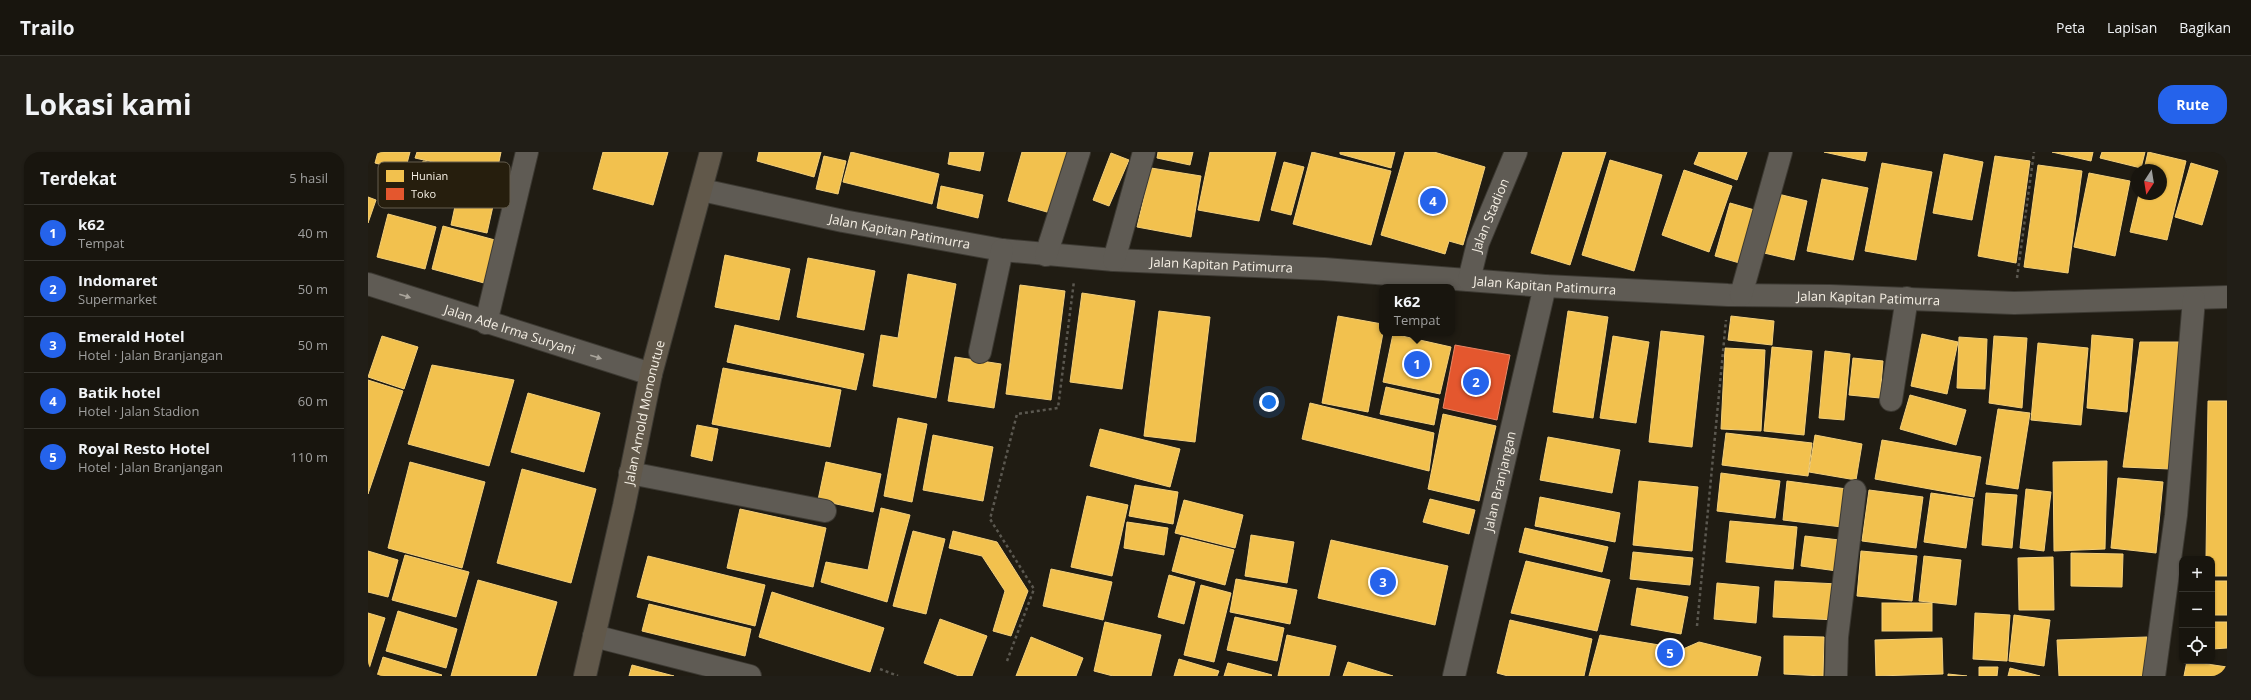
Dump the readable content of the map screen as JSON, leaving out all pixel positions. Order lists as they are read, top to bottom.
{
  "streets": {
    "highway": ["Jalan Arnold Mononutue"],
    "street": [
      "Jalan Stadion",
      "Jalan Kapitan Patimurra",
      "Jalan Ade Irma Suryani",
      "Jalan Branjangan"
    ]
  },
  "crossings": [
    ["Jalan Stadion", "Jalan Kapitan Patimurra"],
    ["Jalan Kapitan Patimurra", "Jalan Arnold Mononutue"],
    ["Jalan Kapitan Patimurra", "Jalan Branjangan"],
    ["Jalan Ade Irma Suryani", "Jalan Arnold Mononutue"]
  ],
  "one_way": ["Jalan Ade Irma Suryani"],
  "legend": ["Hunian", "Toko"],
  "north": "bottom",
  "page": {
    "header": "Trailo",
    "nav": ["Peta", "Lapisan", "Bagikan"],
    "title": "Lokasi kami",
    "buttons": "Rute",
    "heading": ["Terdekat", "5 hasil"],
    "pins": [
      "4",
      "1",
      "2",
      "3",
      "5"
    ],
    "list": [
      {
        "mark": "1",
        "name": "k62",
        "note": "Tempat",
        "value": "40 m"
      },
      {
        "mark": "2",
        "name": "Indomaret",
        "note": "Supermarket",
        "value": "50 m"
      },
      {
        "mark": "3",
        "name": "Emerald Hotel",
        "note": "Hotel · Jalan Branjangan",
        "value": "50 m"
      },
      {
        "mark": "4",
        "name": "Batik hotel",
        "note": "Hotel · Jalan Stadion",
        "value": "60 m"
      },
      {
        "mark": "5",
        "name": "Royal Resto Hotel",
        "note": "Hotel · Jalan Branjangan",
        "value": "110 m"
      }
    ],
    "popup": ["k62", "Tempat"],
    "map_buttons": ["+", "−"]
  }
}
